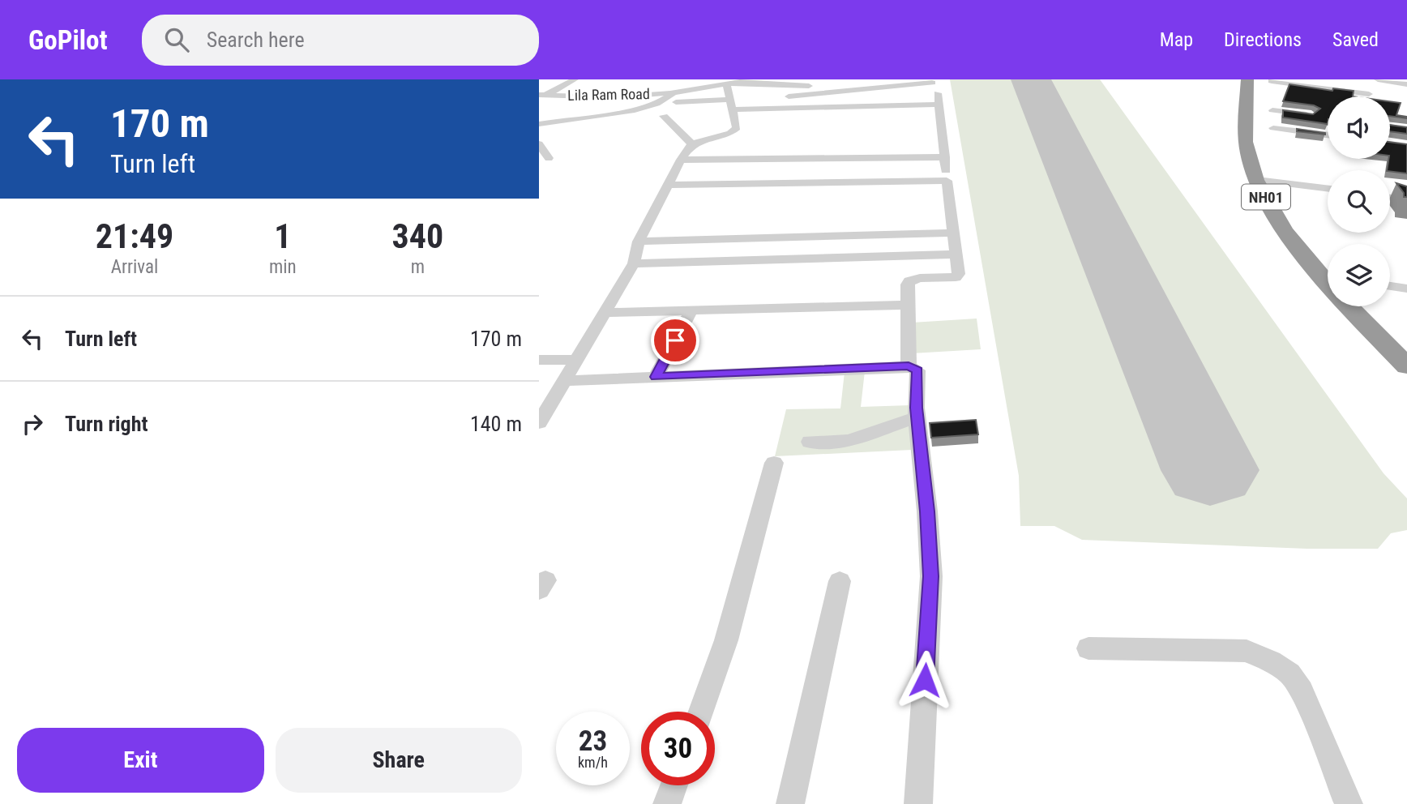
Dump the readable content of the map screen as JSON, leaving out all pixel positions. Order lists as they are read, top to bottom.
{
  "streets": {
    "highway": ["NH01"],
    "street": ["Lila Ram Road"]
  },
  "page": {
    "header": "GoPilot",
    "search": "Search here",
    "nav": ["Map", "Directions", "Saved"],
    "turn": ["170 m", "Turn left"],
    "eta": [
      "21:49",
      "Arrival",
      "1",
      "min",
      "340",
      "m"
    ],
    "list": [
      {
        "name": "Turn left",
        "value": "170 m"
      },
      {
        "name": "Turn right",
        "value": "140 m"
      }
    ],
    "speed": "23 km/h",
    "limit": "30",
    "buttons": ["Exit", "Share"]
  }
}
